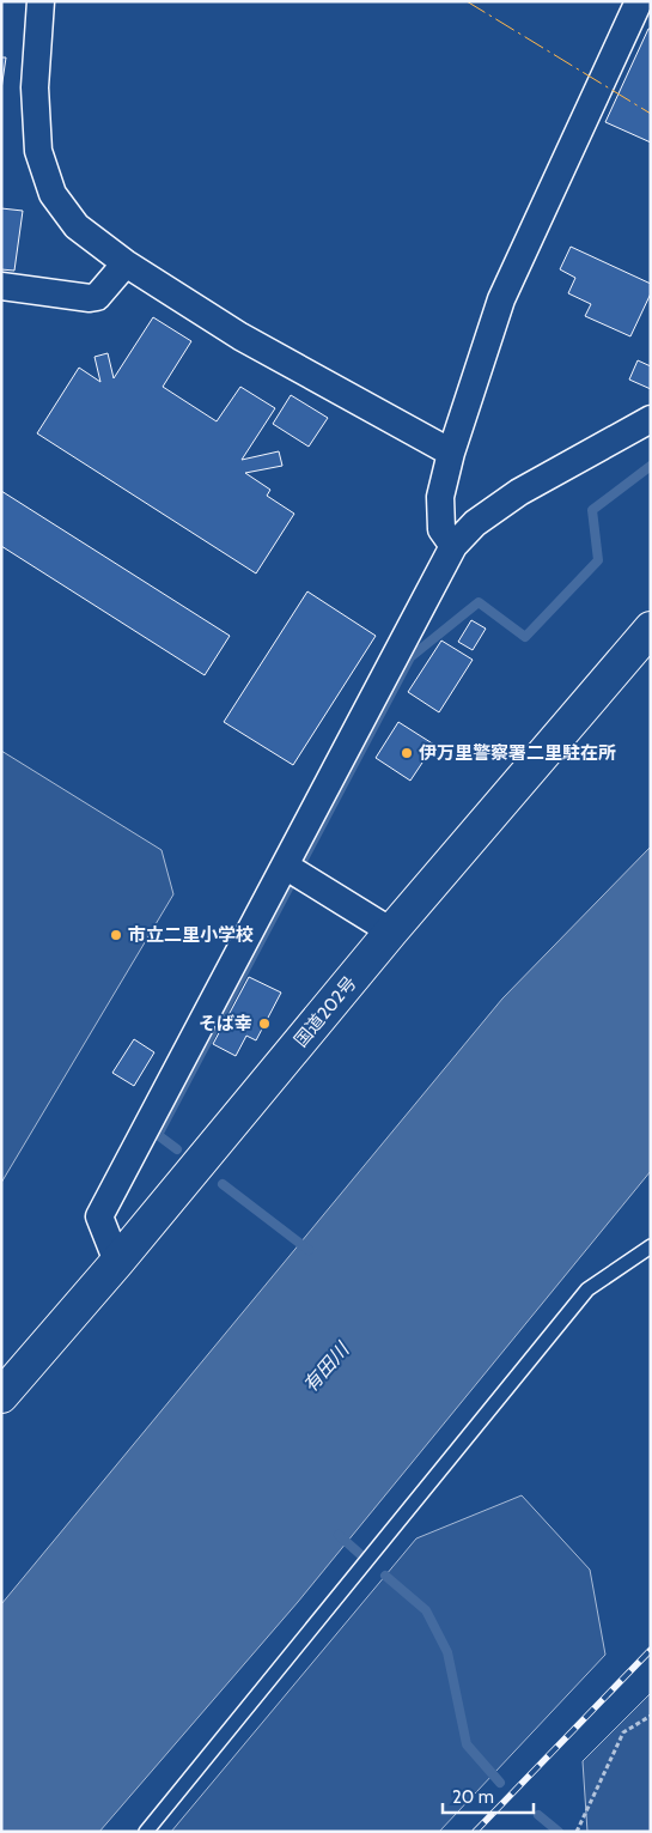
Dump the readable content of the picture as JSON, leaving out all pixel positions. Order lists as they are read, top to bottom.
{
  "streets": {
    "highway": ["国道202号"]
  },
  "water": ["有田川"],
  "places": ["伊万里警察署二里駐在所", "市立二里小学校", "そば幸"],
  "scale_bar": "20 m"
}
